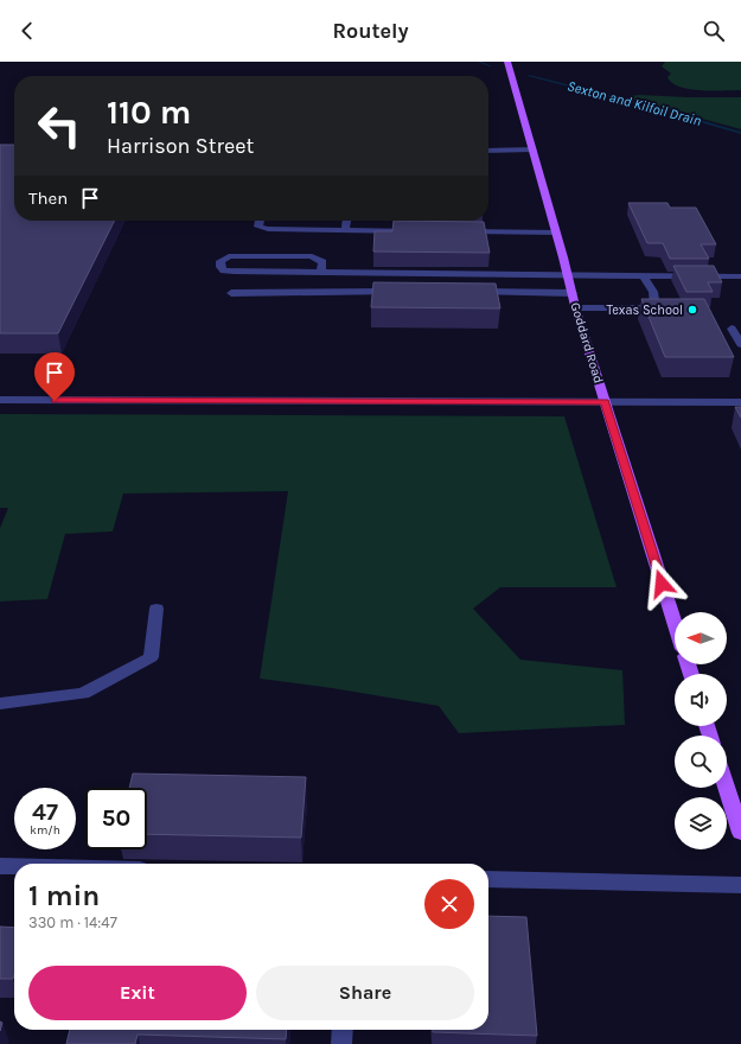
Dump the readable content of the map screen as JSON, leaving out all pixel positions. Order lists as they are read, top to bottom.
{
  "streets": {
    "main road": ["Goddard Road"]
  },
  "water": ["Sexton and Kilfoil Drain"],
  "places": ["Texas School"],
  "north": "left",
  "page": {
    "header": "Routely",
    "turn": ["110 m", "Harrison Street"],
    "then": "Then",
    "speed": "47 km/h",
    "limit": "50",
    "heading": ["1 min", "330 m · 14:47"],
    "buttons": ["Exit", "Share"]
  }
}
